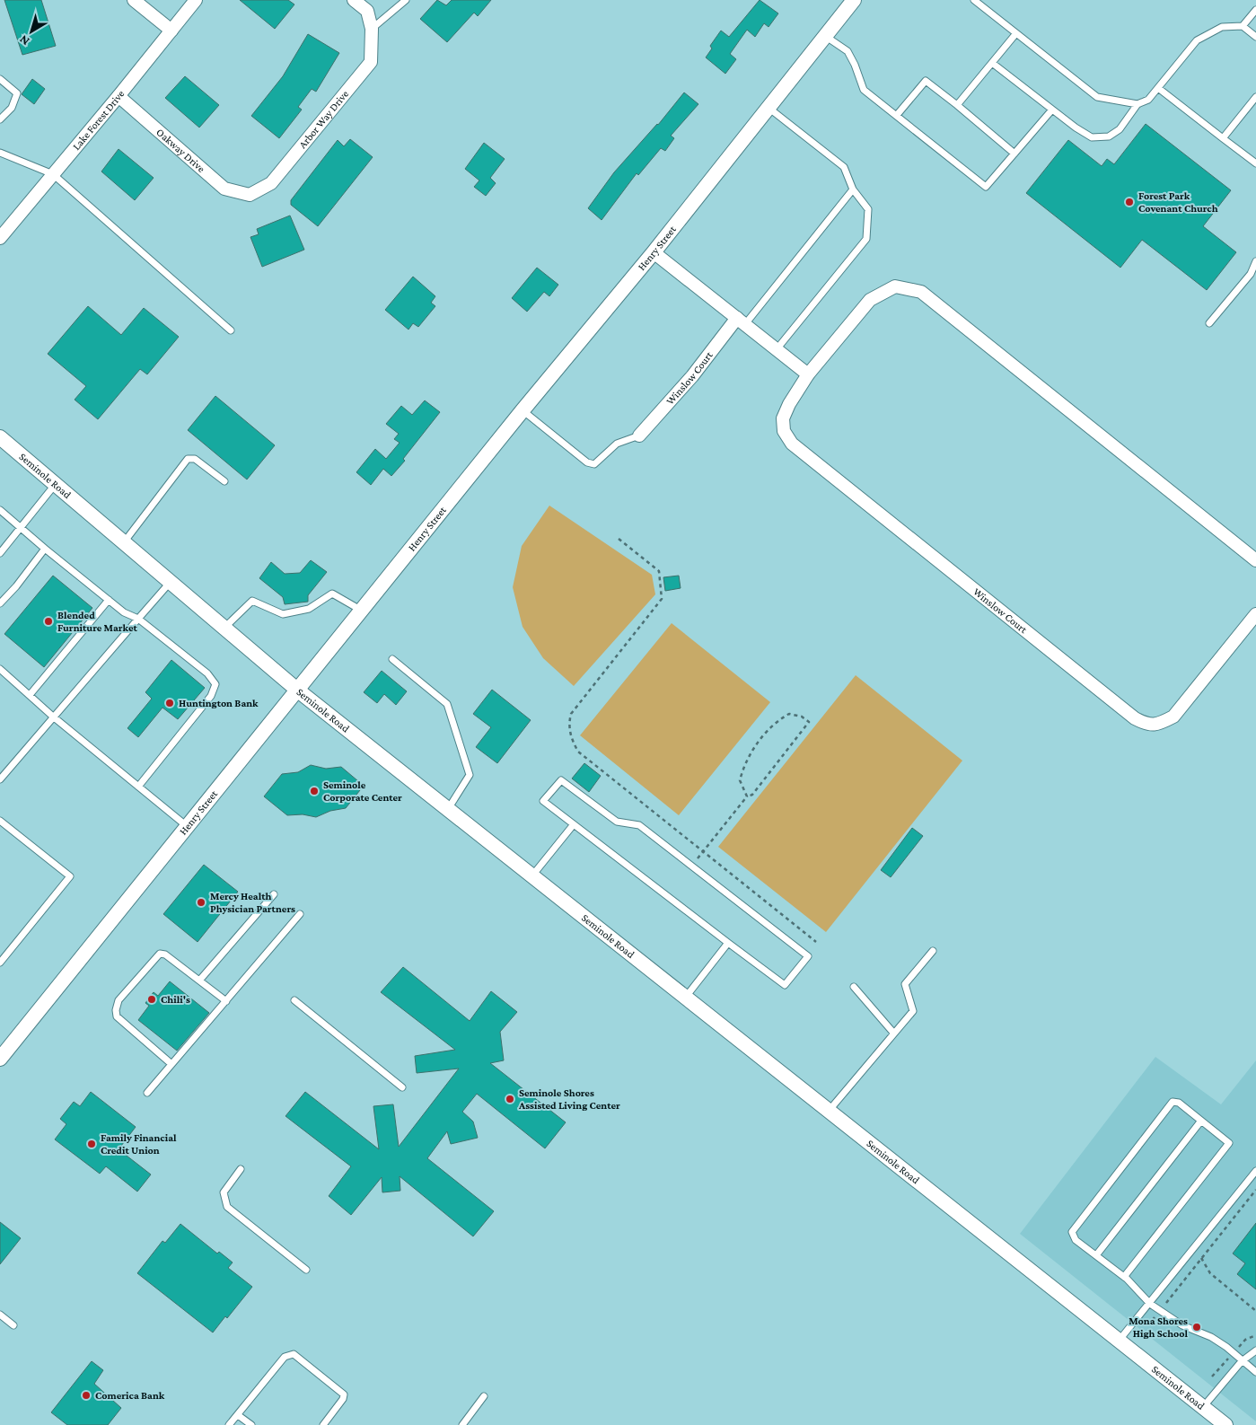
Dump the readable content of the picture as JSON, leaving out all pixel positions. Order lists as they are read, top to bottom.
{
  "streets": {
    "street": [
      "Lake Forest Drive",
      "Arbor Way Drive",
      "Oakway Drive",
      "Henry Street",
      "Winslow Court",
      "Seminole Road"
    ]
  },
  "crossings": [
    ["Lake Forest Drive", "Oakway Drive"],
    ["Arbor Way Drive", "Oakway Drive"],
    ["Henry Street", "Seminole Road"]
  ],
  "places": [
    "Forest Park Covenant Church",
    "Blended Furniture Market",
    "Huntington Bank",
    "Seminole Corporate Center",
    "Mercy Health Physician Partners",
    "Chili's",
    "Seminole Shores Assisted Living Center",
    "Family Financial Credit Union",
    "Mona Shores High School",
    "Comerica Bank"
  ],
  "north": "bottom left"
}
